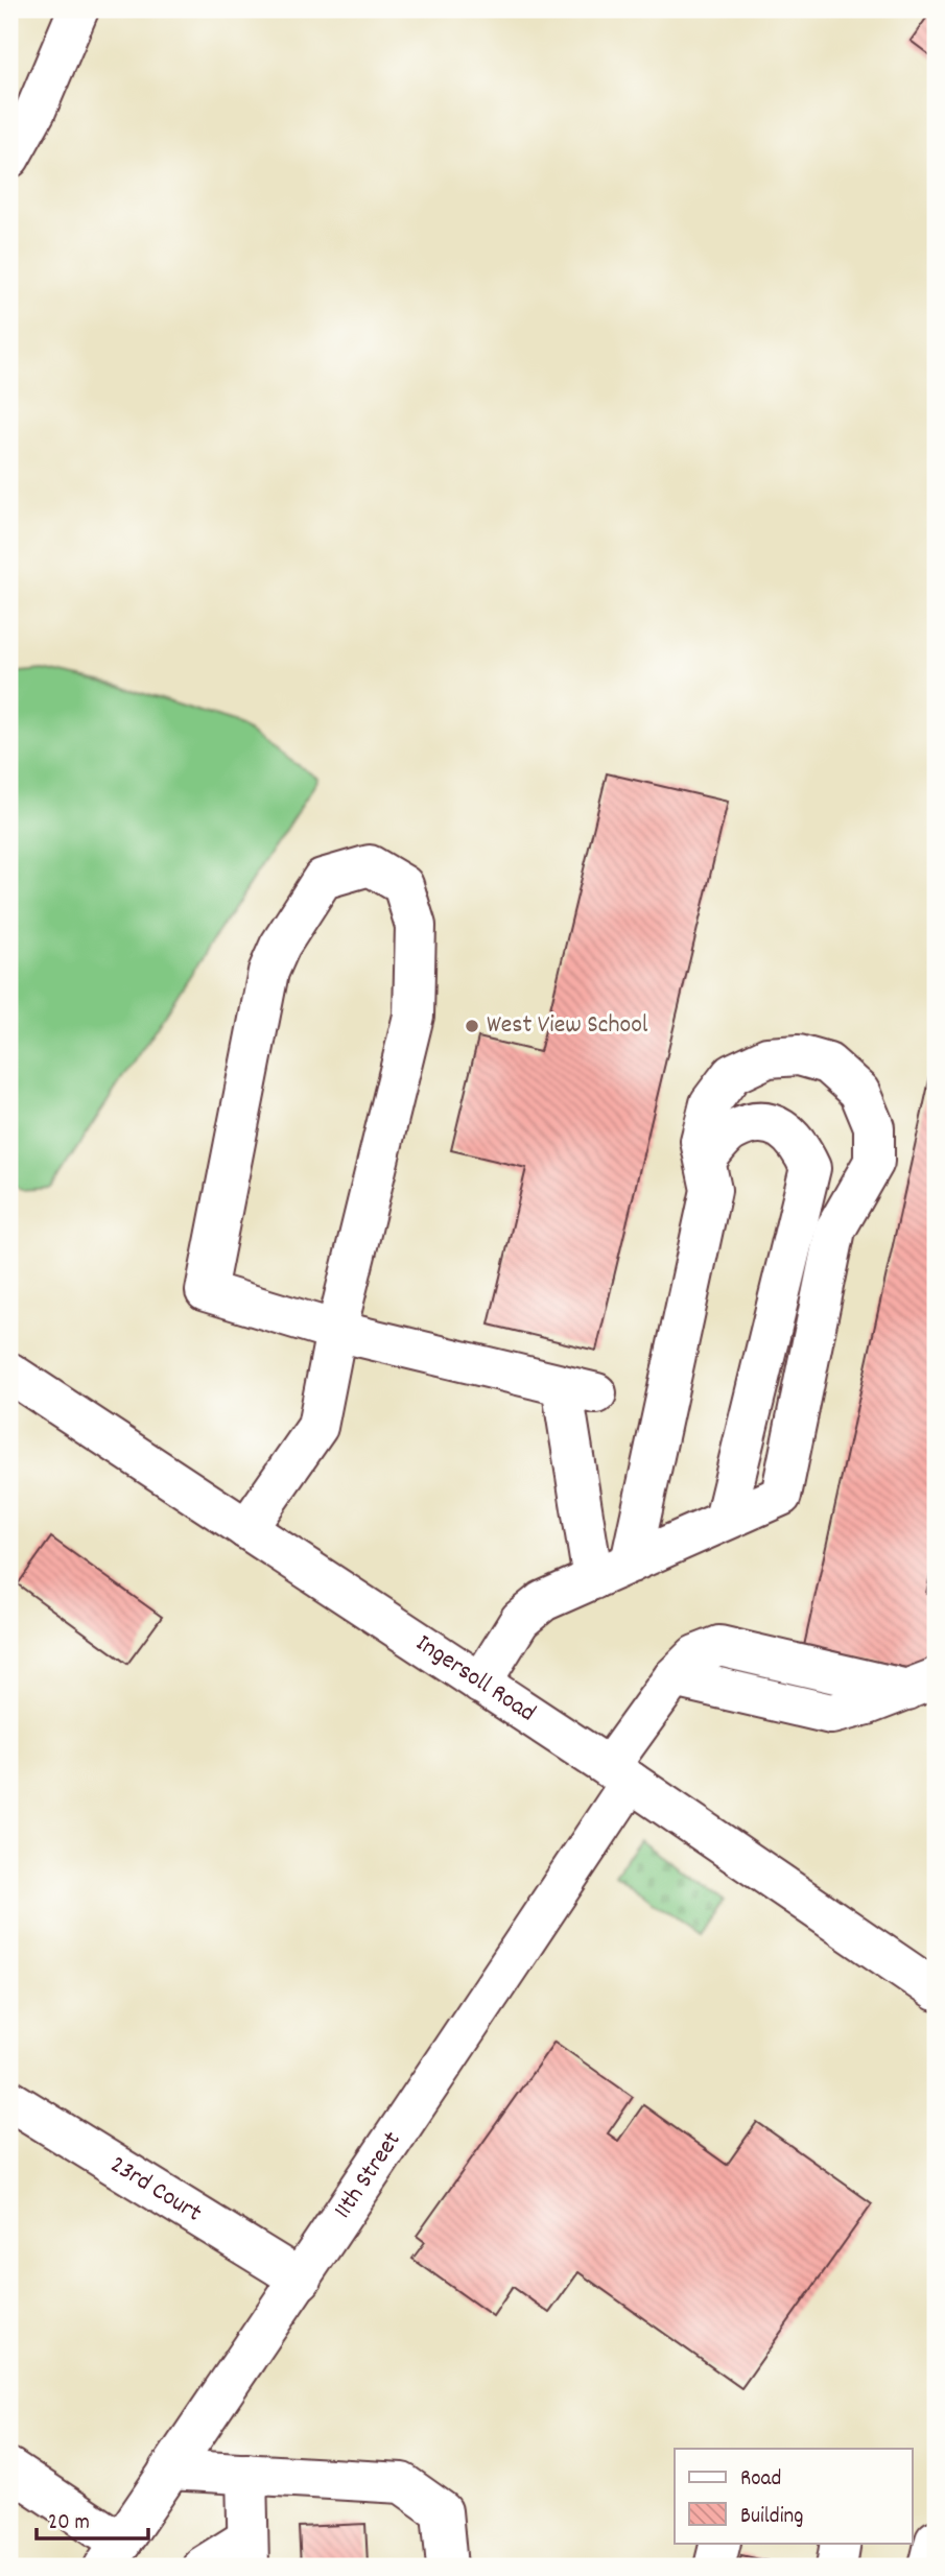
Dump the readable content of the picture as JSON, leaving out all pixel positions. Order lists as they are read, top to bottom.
{
  "streets": {
    "street": ["Ingersoll Road", "11th Street", "23rd Court"]
  },
  "crossings": [
    ["Ingersoll Road", "11th Street"],
    ["11th Street", "23rd Court"]
  ],
  "places": ["West View School"],
  "legend": ["Road", "Building"],
  "scale_bar": "20 m"
}
